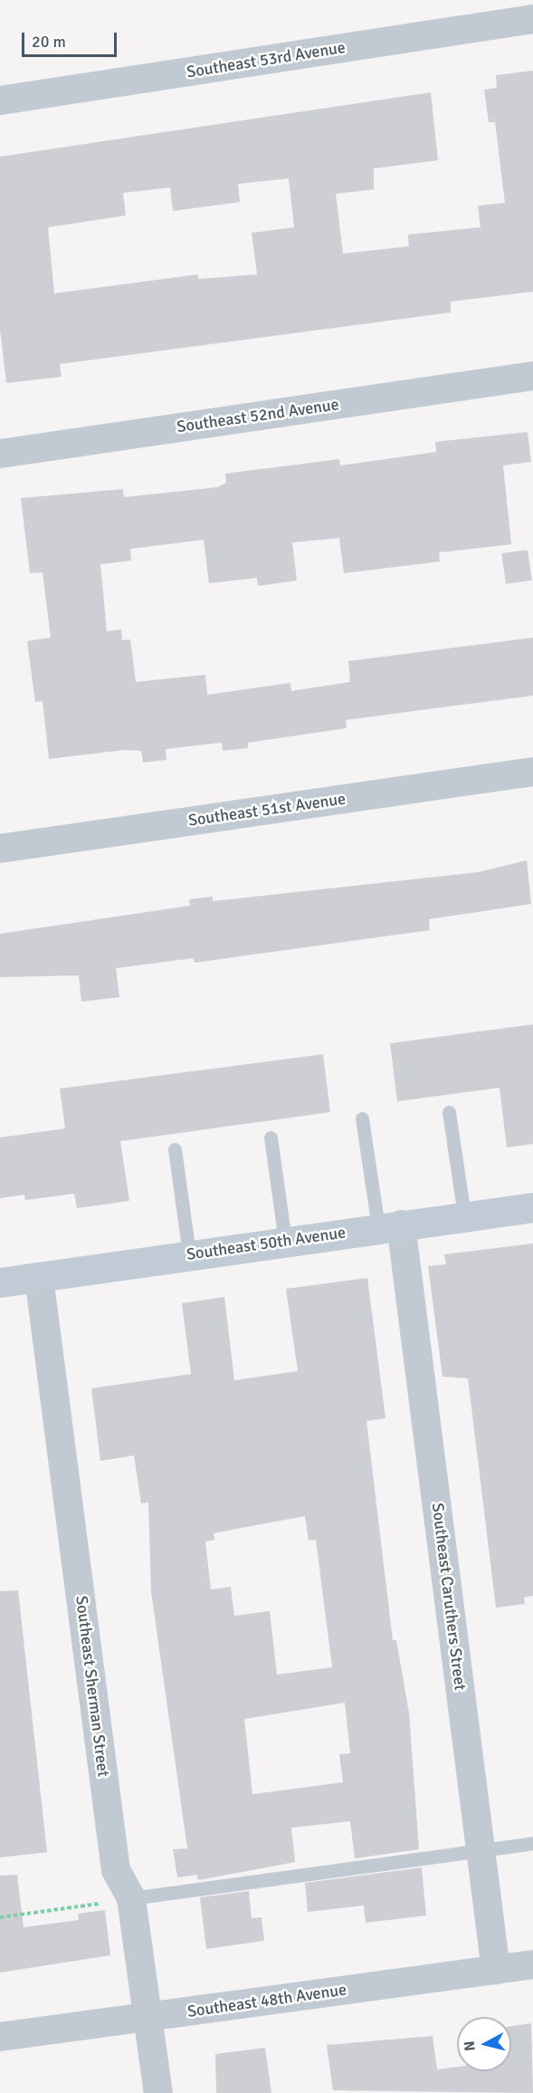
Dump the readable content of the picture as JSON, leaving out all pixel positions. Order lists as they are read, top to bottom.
{
  "streets": {
    "main road": ["Southeast 50th Avenue"],
    "street": [
      "Southeast 53rd Avenue",
      "Southeast 52nd Avenue",
      "Southeast 51st Avenue",
      "Southeast Caruthers Street",
      "Southeast Sherman Street",
      "Southeast 48th Avenue"
    ]
  },
  "crossings": [
    ["Southeast 50th Avenue", "Southeast Caruthers Street"],
    ["Southeast 50th Avenue", "Southeast Sherman Street"],
    ["Southeast Caruthers Street", "Southeast 48th Avenue"],
    ["Southeast Sherman Street", "Southeast 48th Avenue"]
  ],
  "scale_bar": "20 m",
  "north": "left"
}
